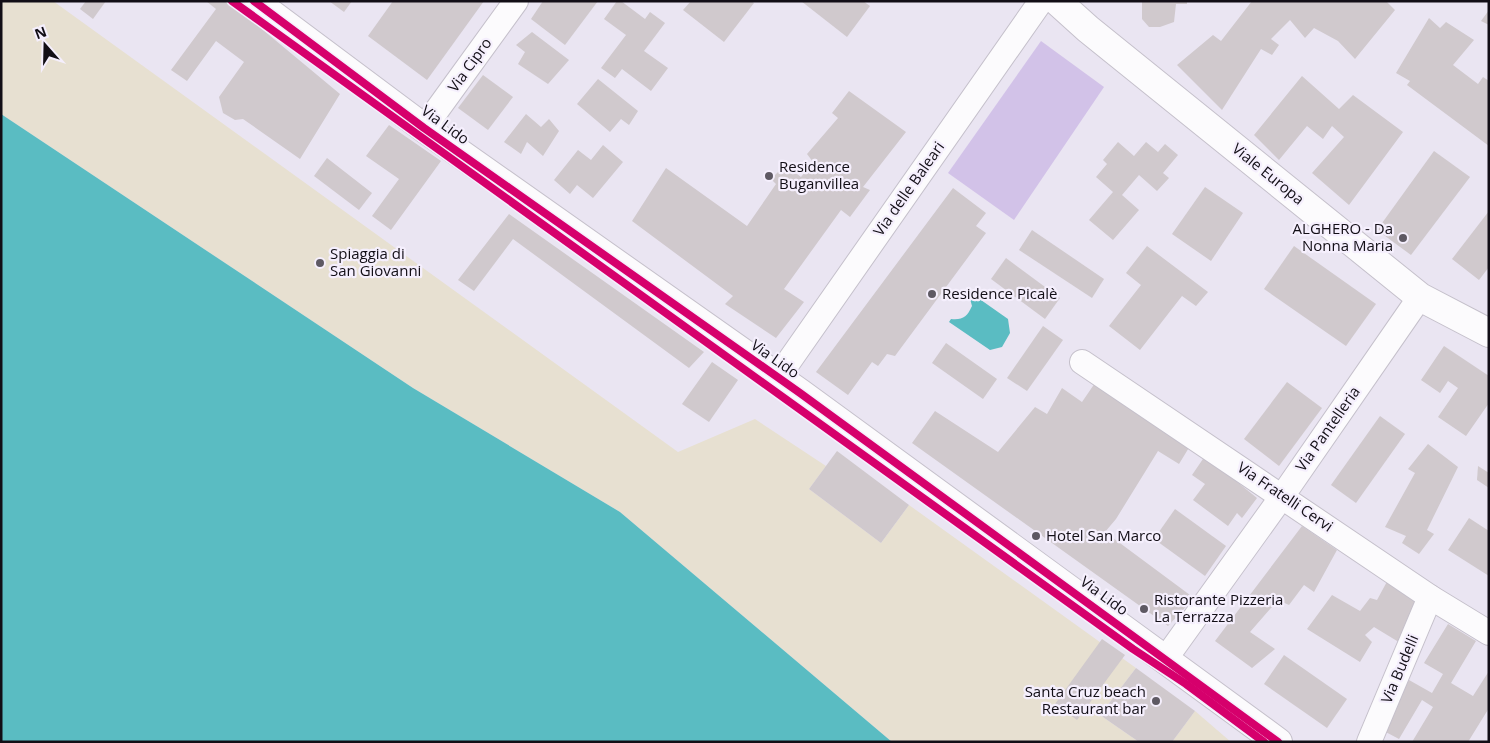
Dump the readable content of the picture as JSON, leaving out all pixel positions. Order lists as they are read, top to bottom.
{
  "streets": {
    "street": [
      "Via Cipro",
      "Via Lido",
      "Viale Europa",
      "Via delle Baleari",
      "Via Pantelleria",
      "Via Fratelli Cervi",
      "Via Budelli"
    ]
  },
  "crossings": [
    ["Via Cipro", "Via Lido"],
    ["Via Lido", "Via delle Baleari"],
    ["Via Lido", "Via Pantelleria"],
    ["Viale Europa", "Via Pantelleria"],
    ["Via Pantelleria", "Via Fratelli Cervi"],
    ["Via Fratelli Cervi", "Via Budelli"]
  ],
  "places": [
    "Residence Buganvillea",
    "ALGHERO - Da Nonna Maria",
    "Spiaggia di San Giovanni",
    "Residence Picalè",
    "Hotel San Marco",
    "Ristorante Pizzeria La Terrazza",
    "Santa Cruz beach Restaurant bar"
  ],
  "north": "top"
}
